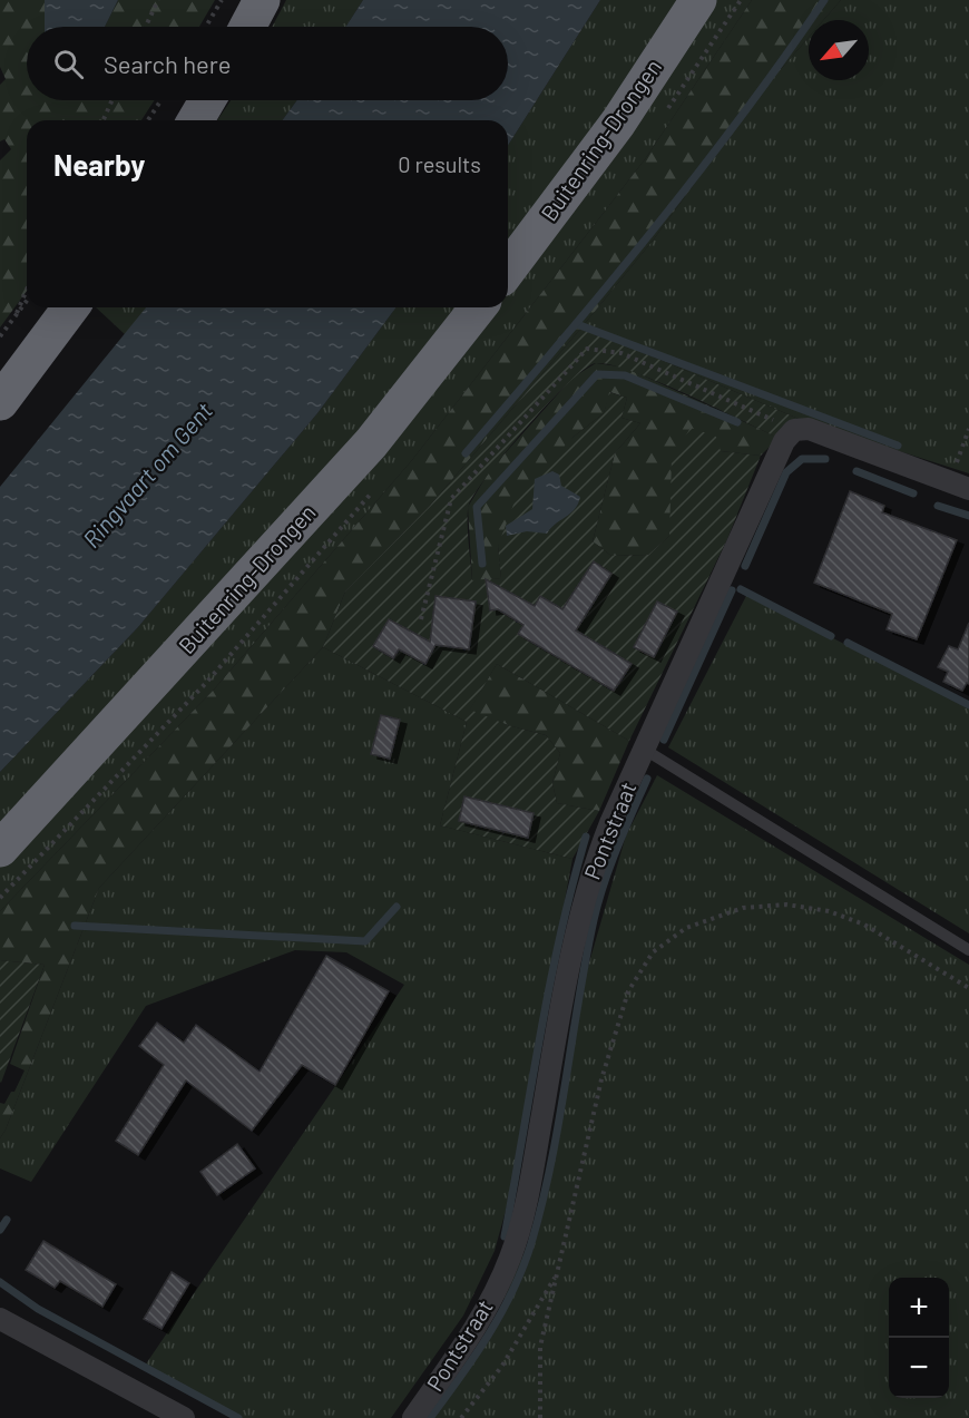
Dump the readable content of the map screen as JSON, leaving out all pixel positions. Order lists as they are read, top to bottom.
{
  "streets": {
    "highway": ["Buitenring-Drongen"],
    "street": ["Pontstraat"]
  },
  "water": ["Ringvaart om Gent"],
  "north": "bottom left",
  "page": {
    "search": "Search here",
    "heading": ["Nearby", "0 results"],
    "map_buttons": ["+", "−"]
  }
}
